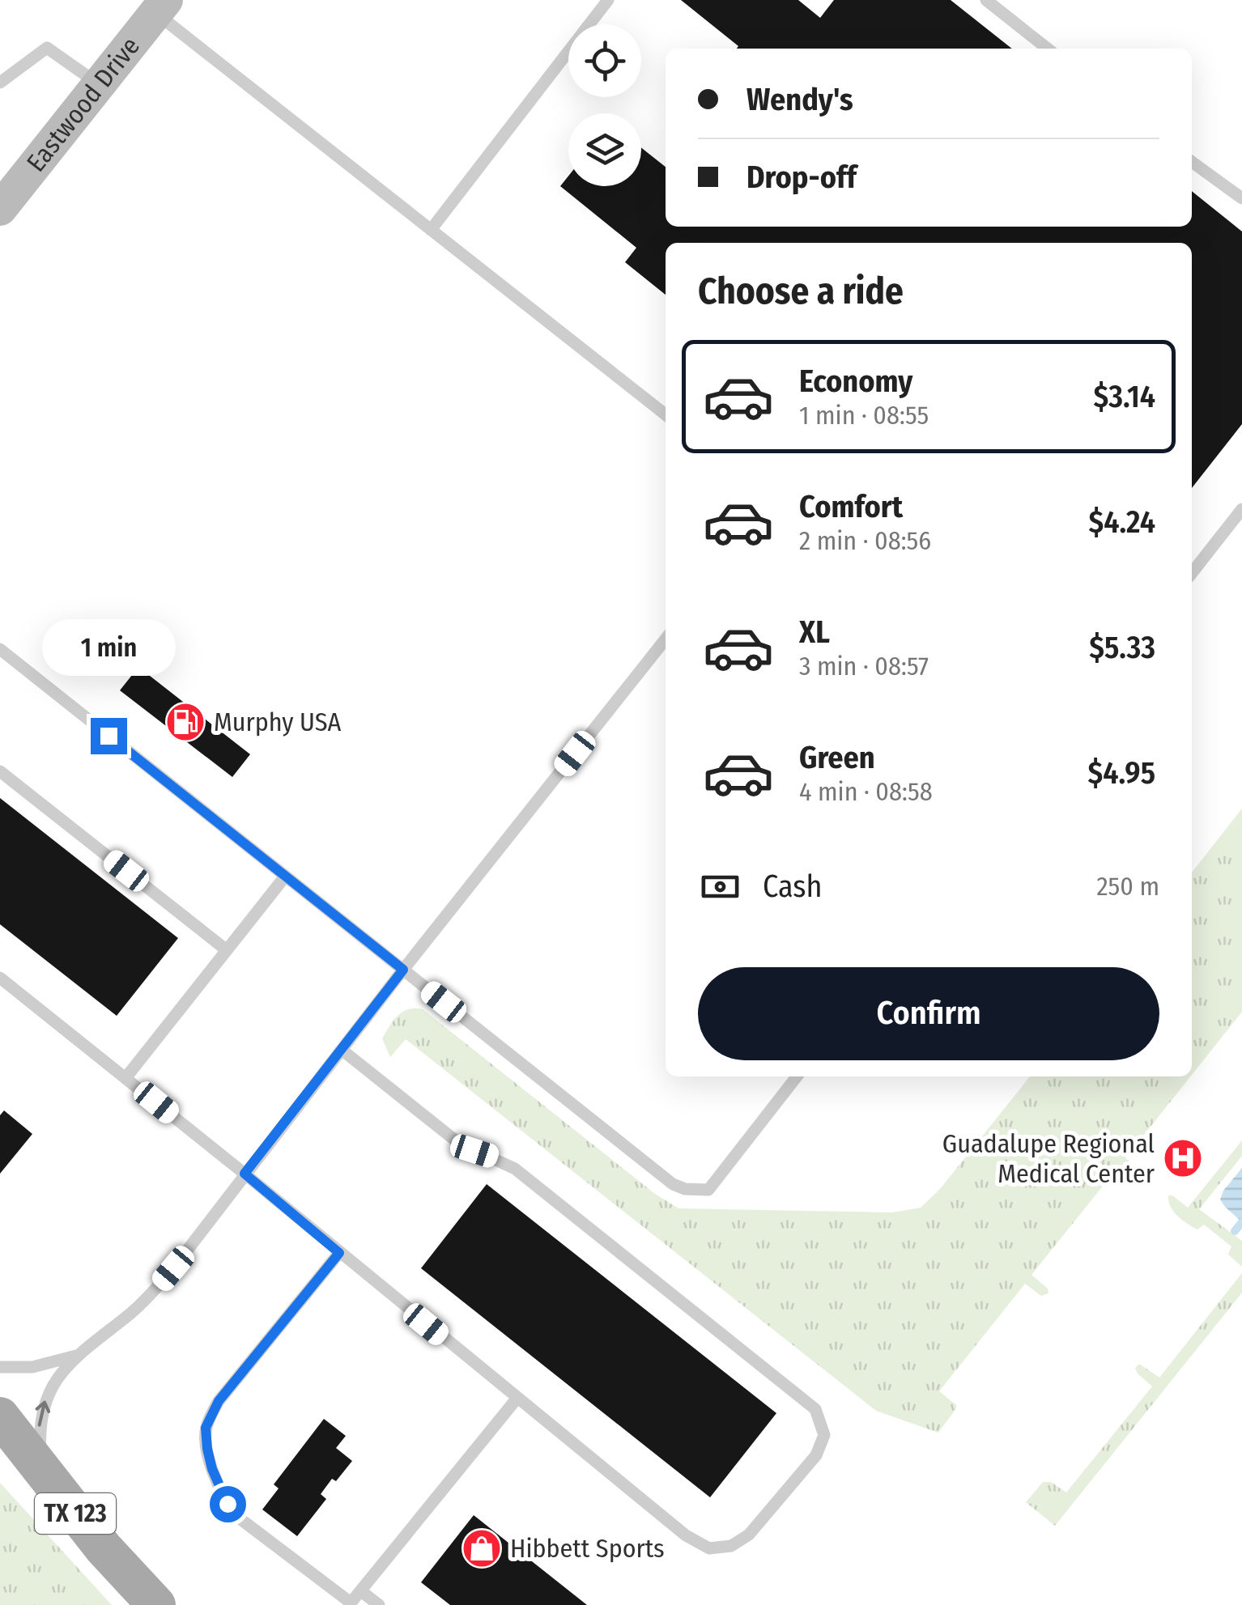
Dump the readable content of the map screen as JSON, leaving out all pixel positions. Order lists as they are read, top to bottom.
{
  "streets": {
    "main road": ["Eastwood Drive", "TX 123"]
  },
  "places": {
    "fuel station": ["Murphy USA"],
    "hospital": ["Guadalupe Regional Medical Center"],
    "shop": ["Hibbett Sports"]
  },
  "page": {
    "banner": ["Wendy's", "Drop-off"],
    "heading": "Choose a ride",
    "list": [
      {
        "name": "Economy",
        "note": "1 min · 08:55",
        "value": "$3.14"
      },
      {
        "name": "Comfort",
        "note": "2 min · 08:56",
        "value": "$4.24"
      },
      {
        "name": "XL",
        "note": "3 min · 08:57",
        "value": "$5.33"
      },
      {
        "name": "Green",
        "note": "4 min · 08:58",
        "value": "$4.95"
      }
    ],
    "bubble": "1 min",
    "pay": ["Cash", "250 m"],
    "buttons": "Confirm"
  }
}
